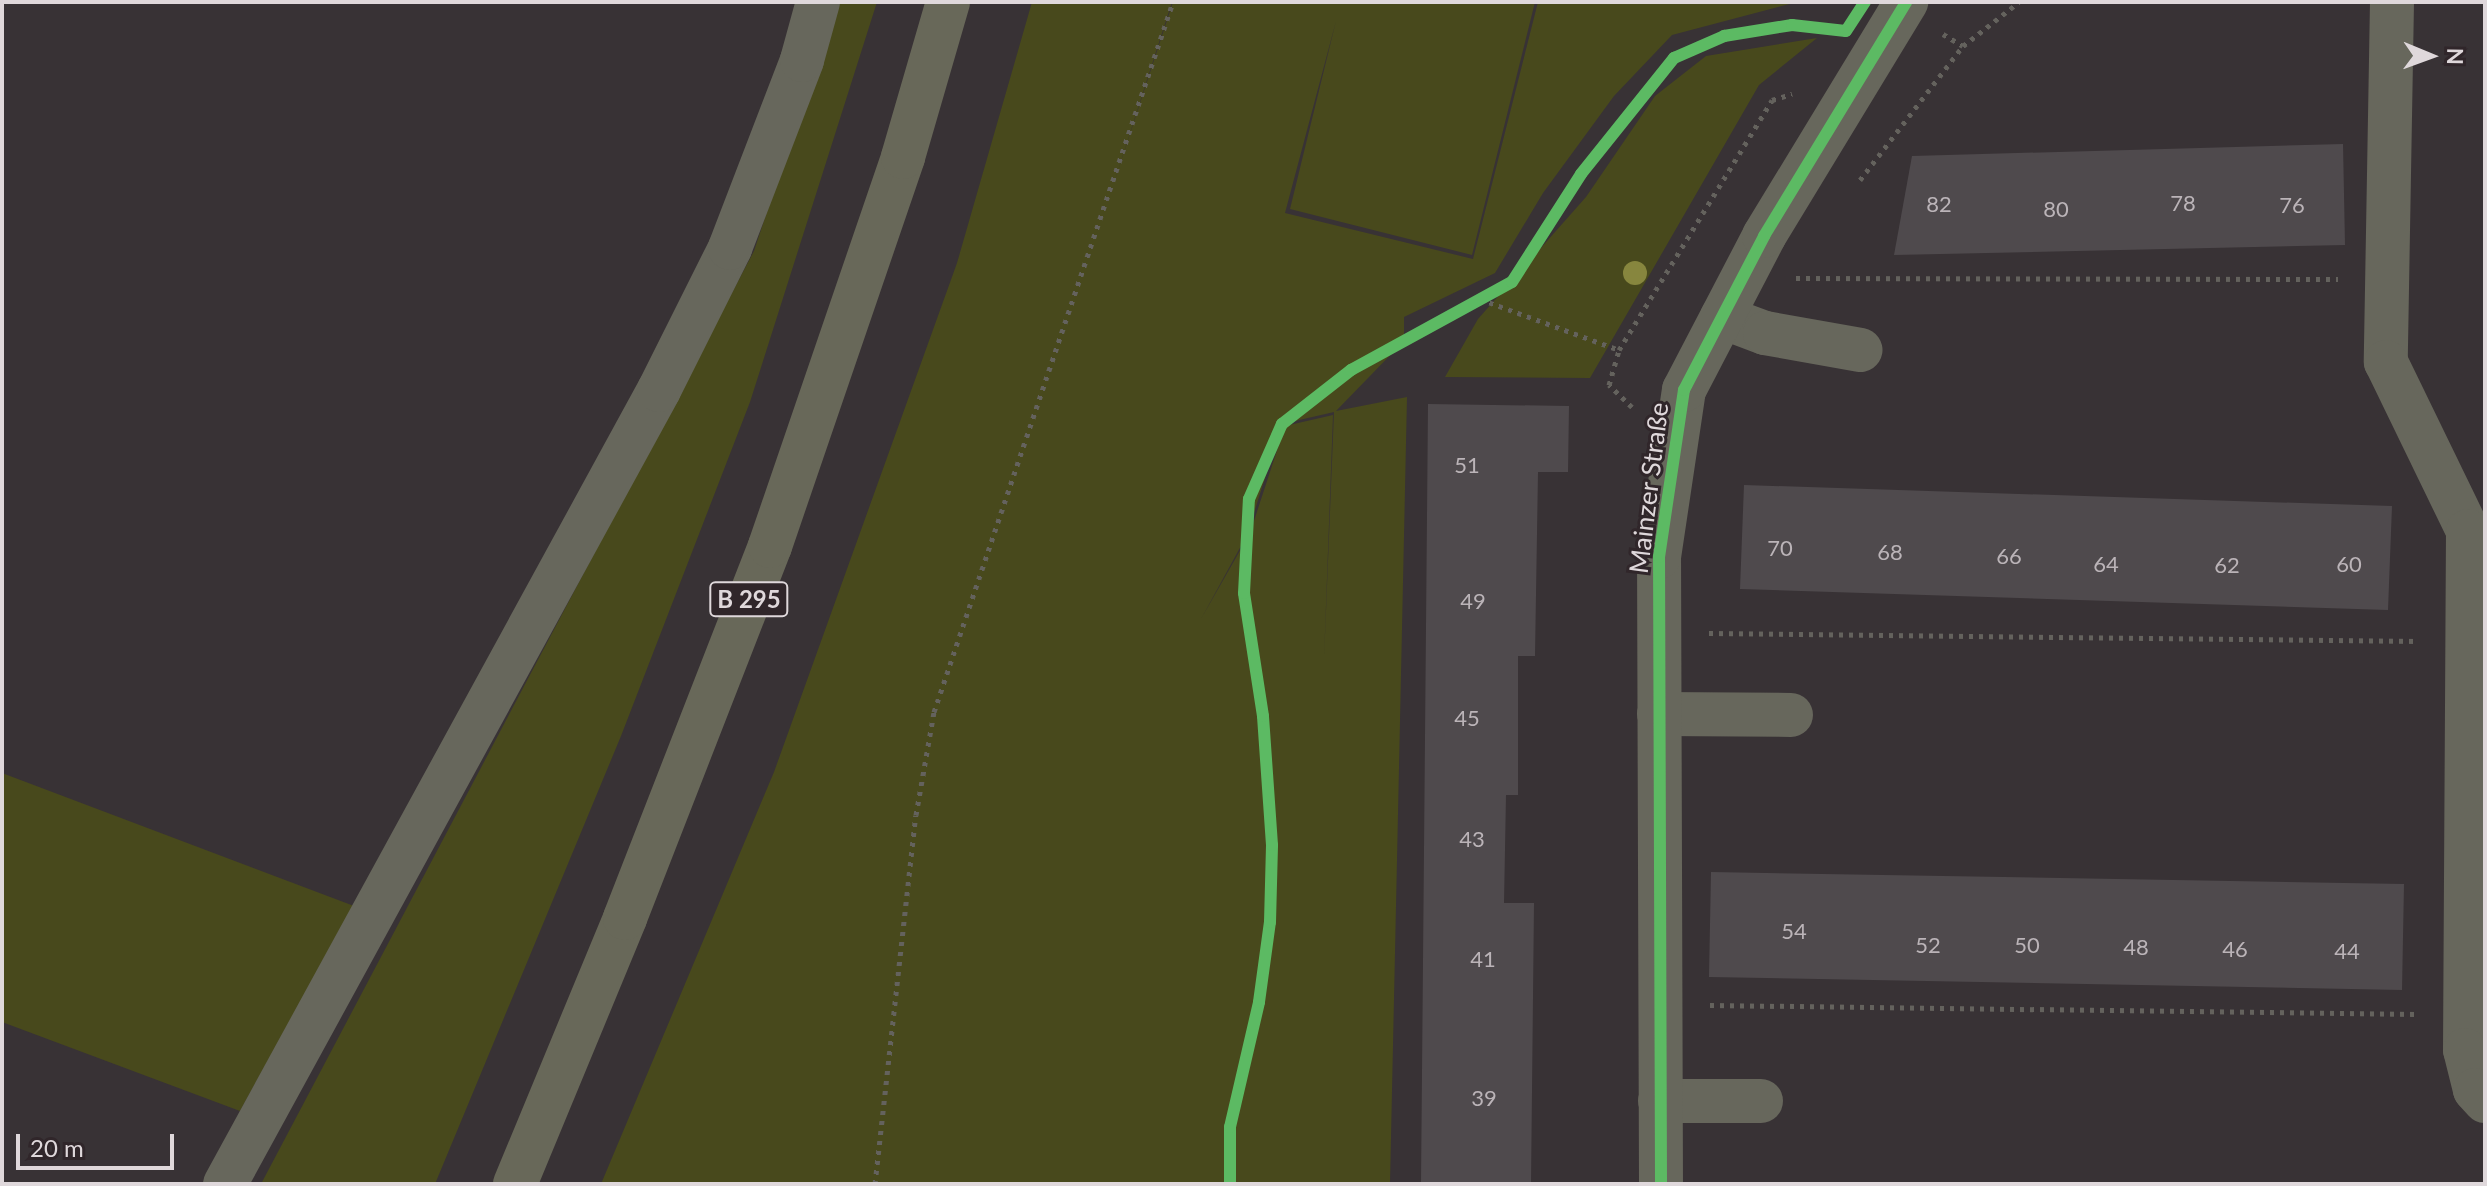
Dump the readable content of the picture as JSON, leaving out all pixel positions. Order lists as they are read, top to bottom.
{
  "streets": {
    "main road": ["B 295"],
    "street": ["Mainzer Straße"]
  },
  "house_numbers": [
    "78",
    "82",
    "76",
    "80",
    "51",
    "70",
    "68",
    "66",
    "64",
    "60",
    "62",
    "49",
    "45",
    "43",
    "54",
    "52",
    "50",
    "48",
    "46",
    "44",
    "41",
    "39"
  ],
  "scale_bar": "20 m",
  "north": "right"
}
